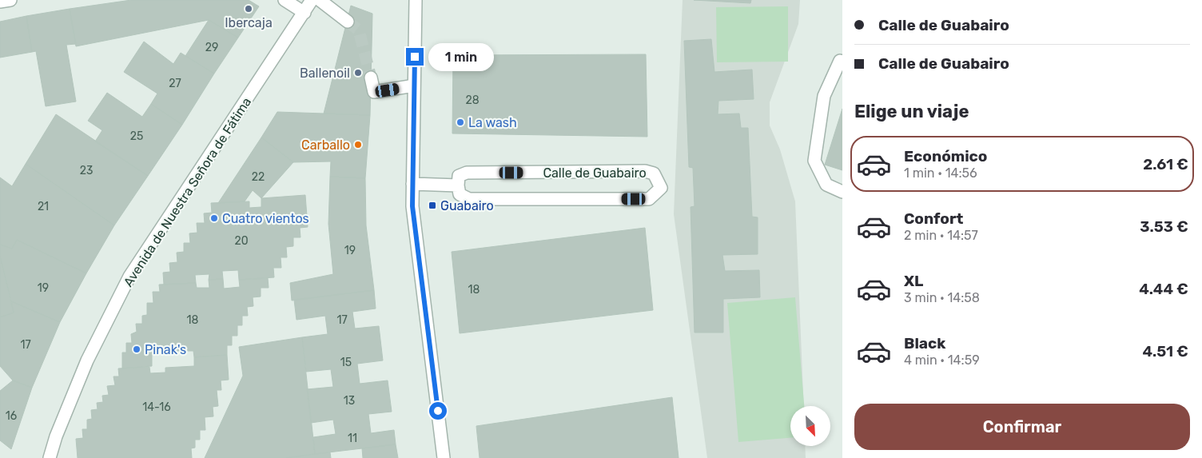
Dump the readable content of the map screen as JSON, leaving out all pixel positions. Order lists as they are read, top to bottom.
{
  "streets": {
    "street": ["Calle de Guabairo", "Avenida de Nuestra Señora de Fátima"]
  },
  "places": {
    "other": [
      "Ibercaja",
      "Ballenoil",
      "La wash",
      "Carballo",
      "Cuatro vientos",
      "Pinak's"
    ],
    "transit": ["Guabairo"]
  },
  "house_numbers": [
    "29",
    "27",
    "28",
    "25",
    "23",
    "22",
    "21",
    "20",
    "19",
    "19",
    "18",
    "18",
    "17",
    "17",
    "15",
    "13",
    "14-16",
    "16",
    "11"
  ],
  "north": "bottom right",
  "page": {
    "banner": ["Calle de Guabairo", "Calle de Guabairo"],
    "bubble": "1 min",
    "heading": "Elige un viaje",
    "list": [
      {
        "name": "Económico",
        "note": "1 min · 14:56",
        "value": "2.61 €"
      },
      {
        "name": "Confort",
        "note": "2 min · 14:57",
        "value": "3.53 €"
      },
      {
        "name": "XL",
        "note": "3 min · 14:58",
        "value": "4.44 €"
      },
      {
        "name": "Black",
        "note": "4 min · 14:59",
        "value": "4.51 €"
      }
    ],
    "buttons": "Confirmar"
  }
}
